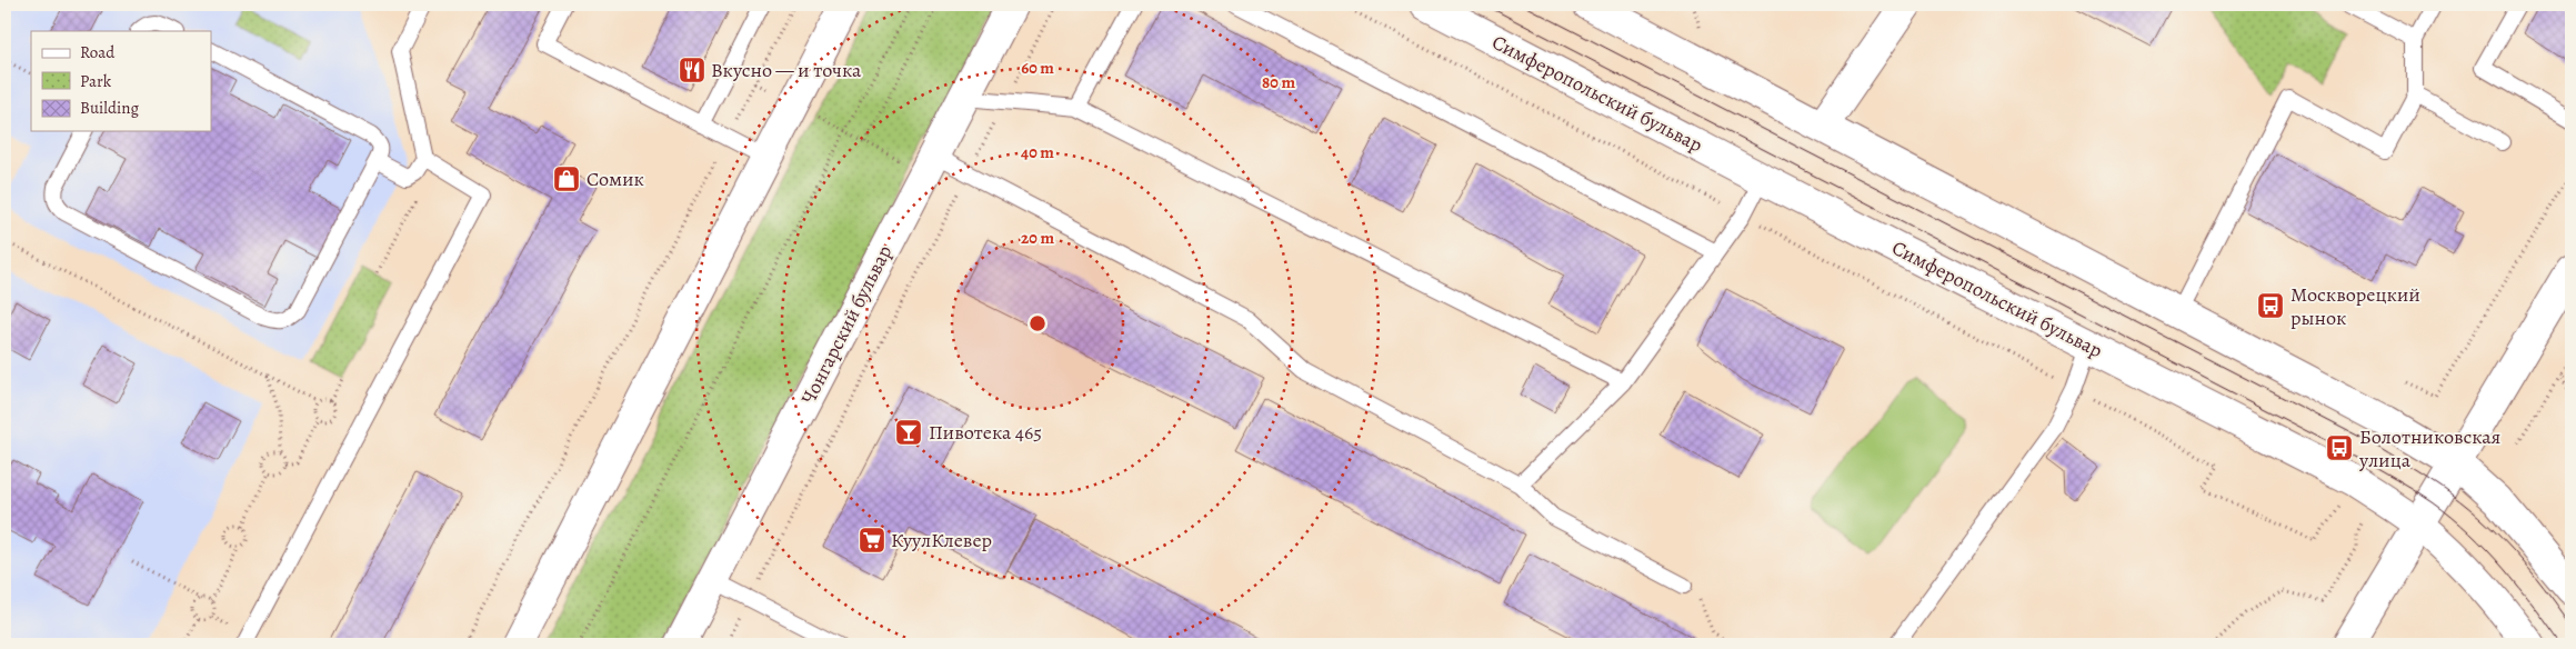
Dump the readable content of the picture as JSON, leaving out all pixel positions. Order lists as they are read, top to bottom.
{
  "streets": {
    "main road": ["Симферопольский бульвар", "Чонгарский бульвар"]
  },
  "places": {
    "restaurant": ["Вкусно — и точка"],
    "shop": ["Сомик"],
    "bus stop": ["Москворецкий рынок", "Болотниковская улица"],
    "bar": ["Пивотека 465"],
    "supermarket": ["КуулКлевер"]
  },
  "legend": ["Road", "Park", "Building"],
  "rings": [
    "60 m",
    "80 m",
    "40 m",
    "20 m"
  ]
}
